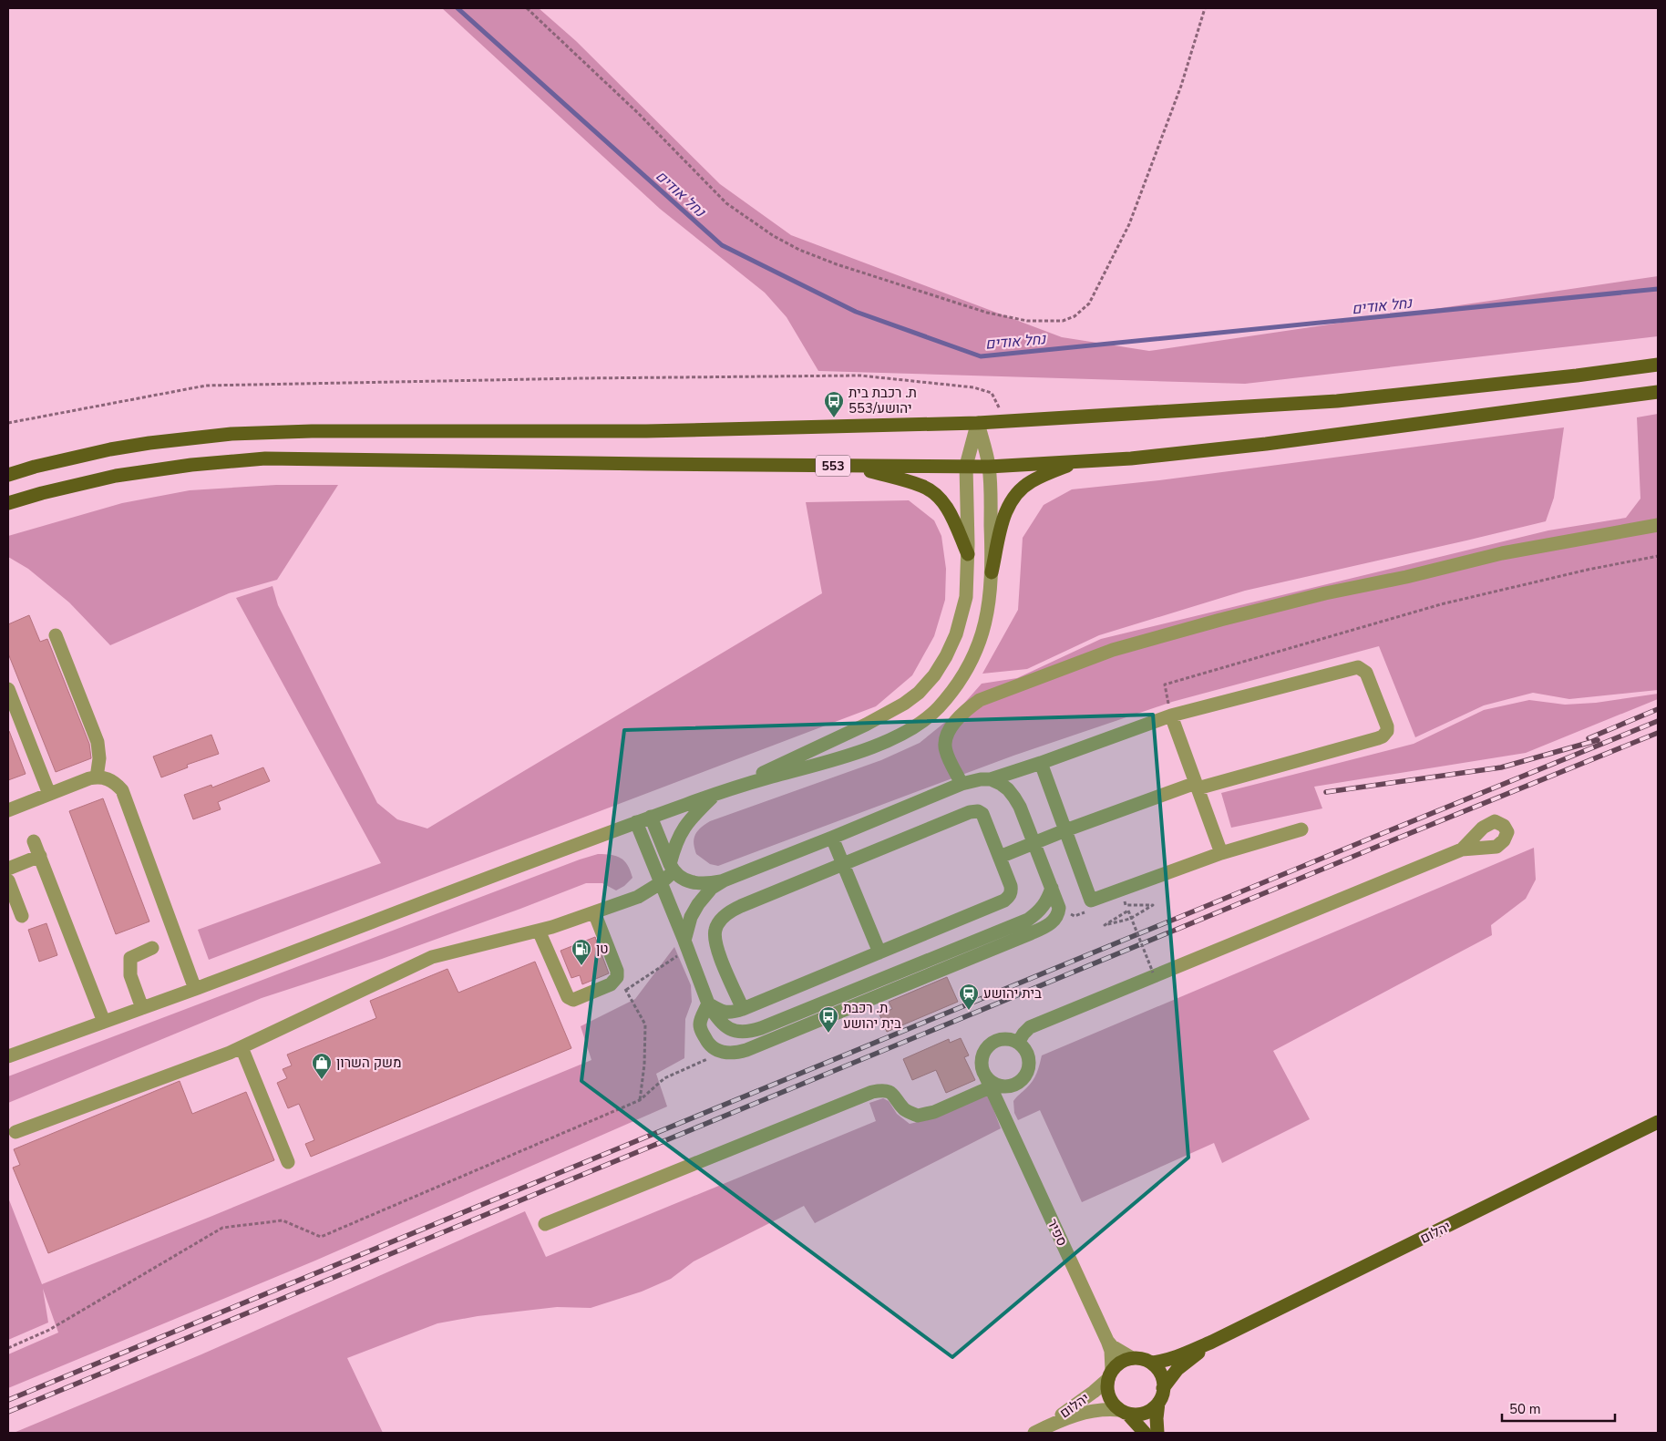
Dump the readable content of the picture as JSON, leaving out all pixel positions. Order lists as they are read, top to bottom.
{
  "streets": {
    "main road": ["553", "יהלום"],
    "street": ["ספיר"]
  },
  "crossings": [
    ["ספיר", "יהלום"]
  ],
  "water": ["נחל אודים"],
  "places": {
    "bus stop": ["ת. רכבת בית יהושע/553", "ת. רכבת בית יהושע"],
    "fuel station": ["טן"],
    "station": ["בית יהושע"],
    "shop": ["משק השרון"]
  },
  "scale_bar": "50 m"
}
